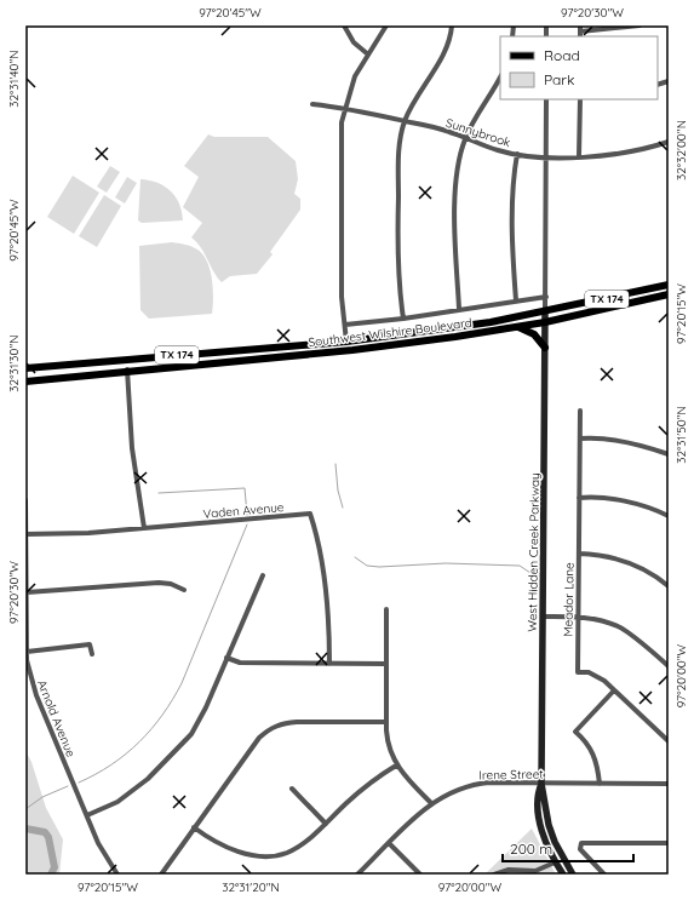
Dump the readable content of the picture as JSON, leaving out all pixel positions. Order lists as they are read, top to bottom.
{
  "streets": {
    "main road": ["TX 174", "Southwest Wilshire Boulevard", "West Hidden Creek Parkway"],
    "street": [
      "Sunnybrook",
      "Vaden Avenue",
      "Meador Lane",
      "Arnold Avenue",
      "Irene Street"
    ]
  },
  "crossings": [
    ["Southwest Wilshire Boulevard", "West Hidden Creek Parkway"],
    ["Vaden Avenue", "Arnold Avenue"],
    ["West Hidden Creek Parkway", "Irene Street"]
  ],
  "legend": ["Road", "Park"],
  "scale_bar": "200 m",
  "coordinates": [
    "97°20'45\"W",
    "97°20'30\"W",
    "32°31'40\"N",
    "32°32'00\"N",
    "97°20'15\"W",
    "32°31'30\"N",
    "32°31'50\"N",
    "97°20'00\"W",
    "32°31'20\"N"
  ]
}
